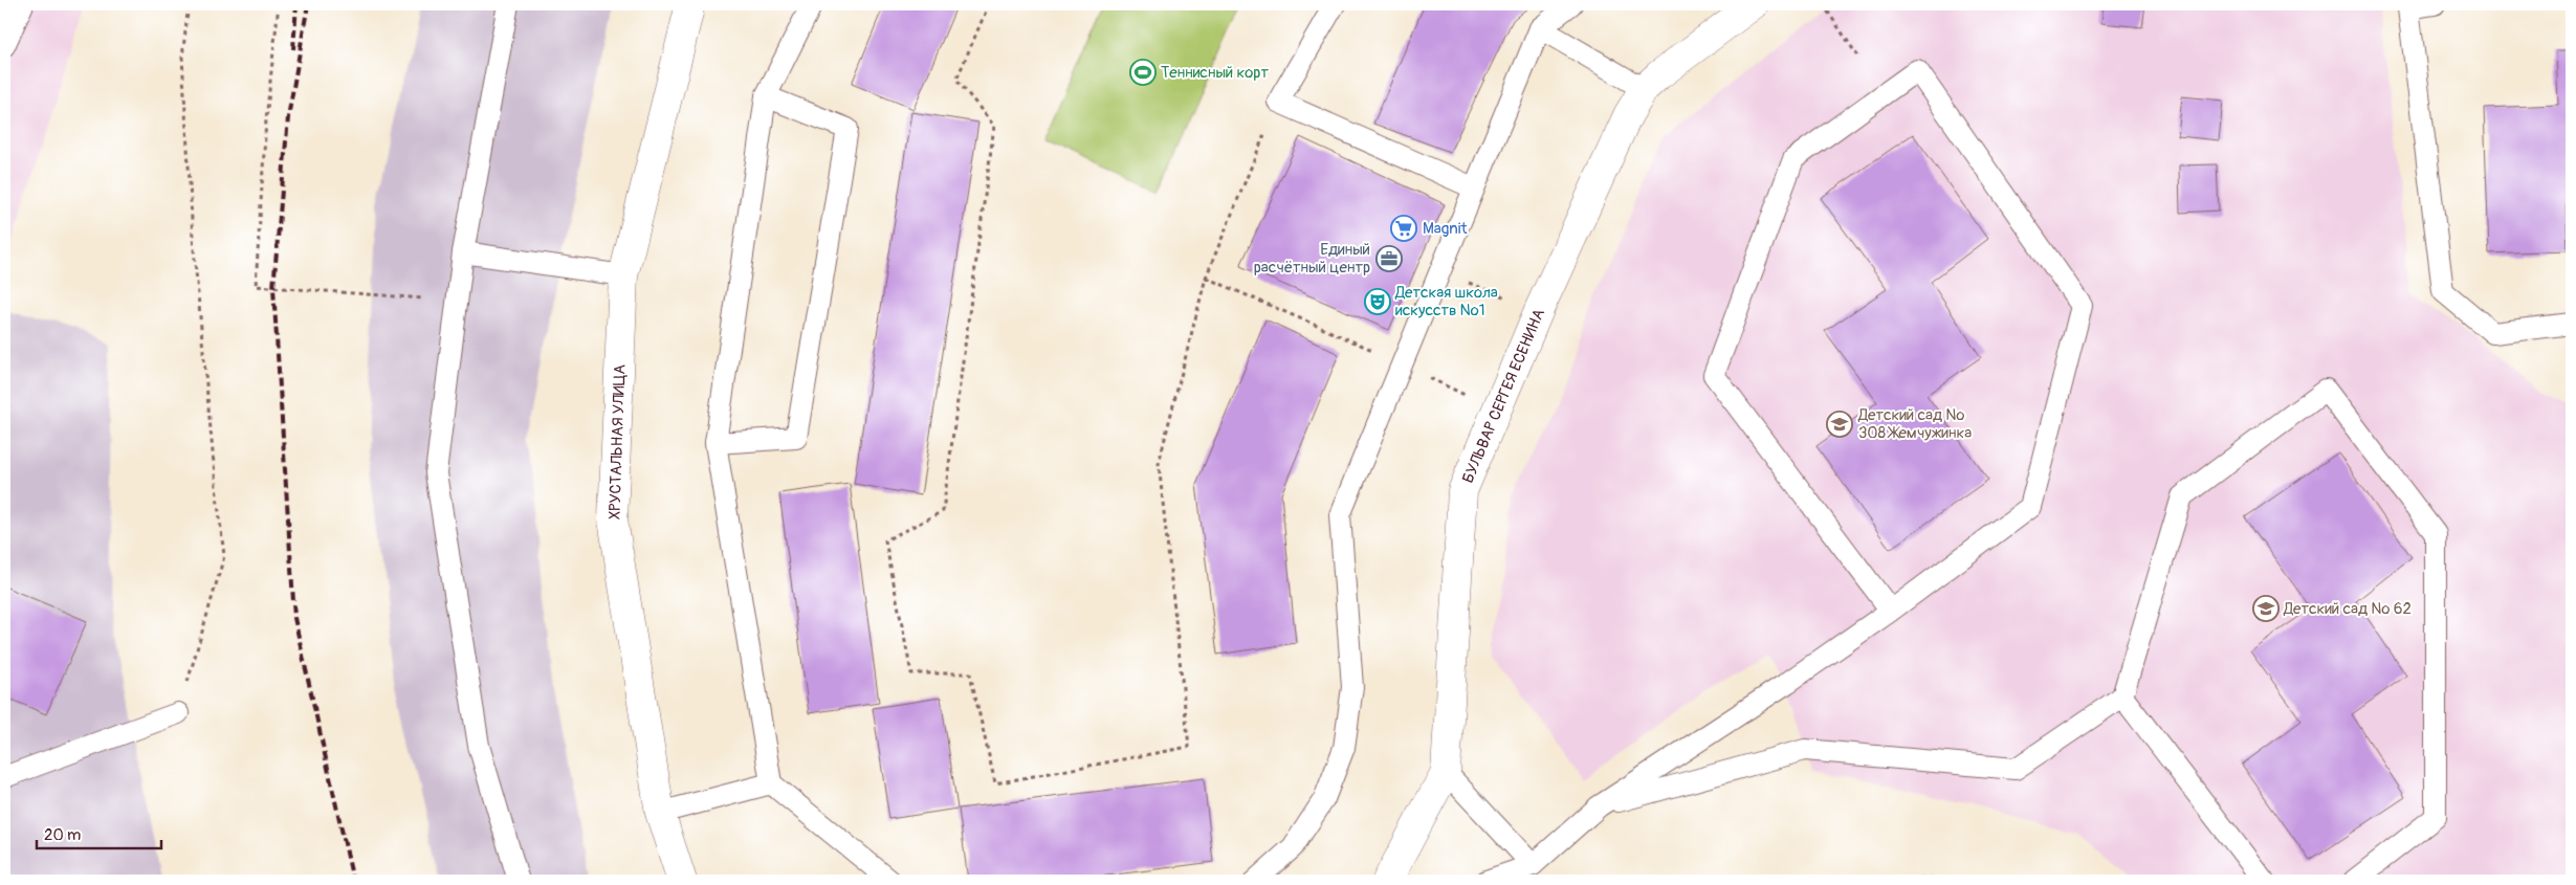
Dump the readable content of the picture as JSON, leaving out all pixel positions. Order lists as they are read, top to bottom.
{
  "streets": {
    "street": ["БУЛЬВАР СЕРГЕЯ ЕСЕНИНА", "ХРУСТАЛЬНАЯ УЛИЦА"]
  },
  "places": {
    "sports": ["Теннисный корт"],
    "supermarket": ["Magnit"],
    "office": ["Единый расчётный центр"],
    "theatre": ["Детская школа искусств №1"],
    "school or university": ["Детский сад № 308 Жемчужинка", "Детский сад № 62"]
  },
  "scale_bar": "20 m"
}
